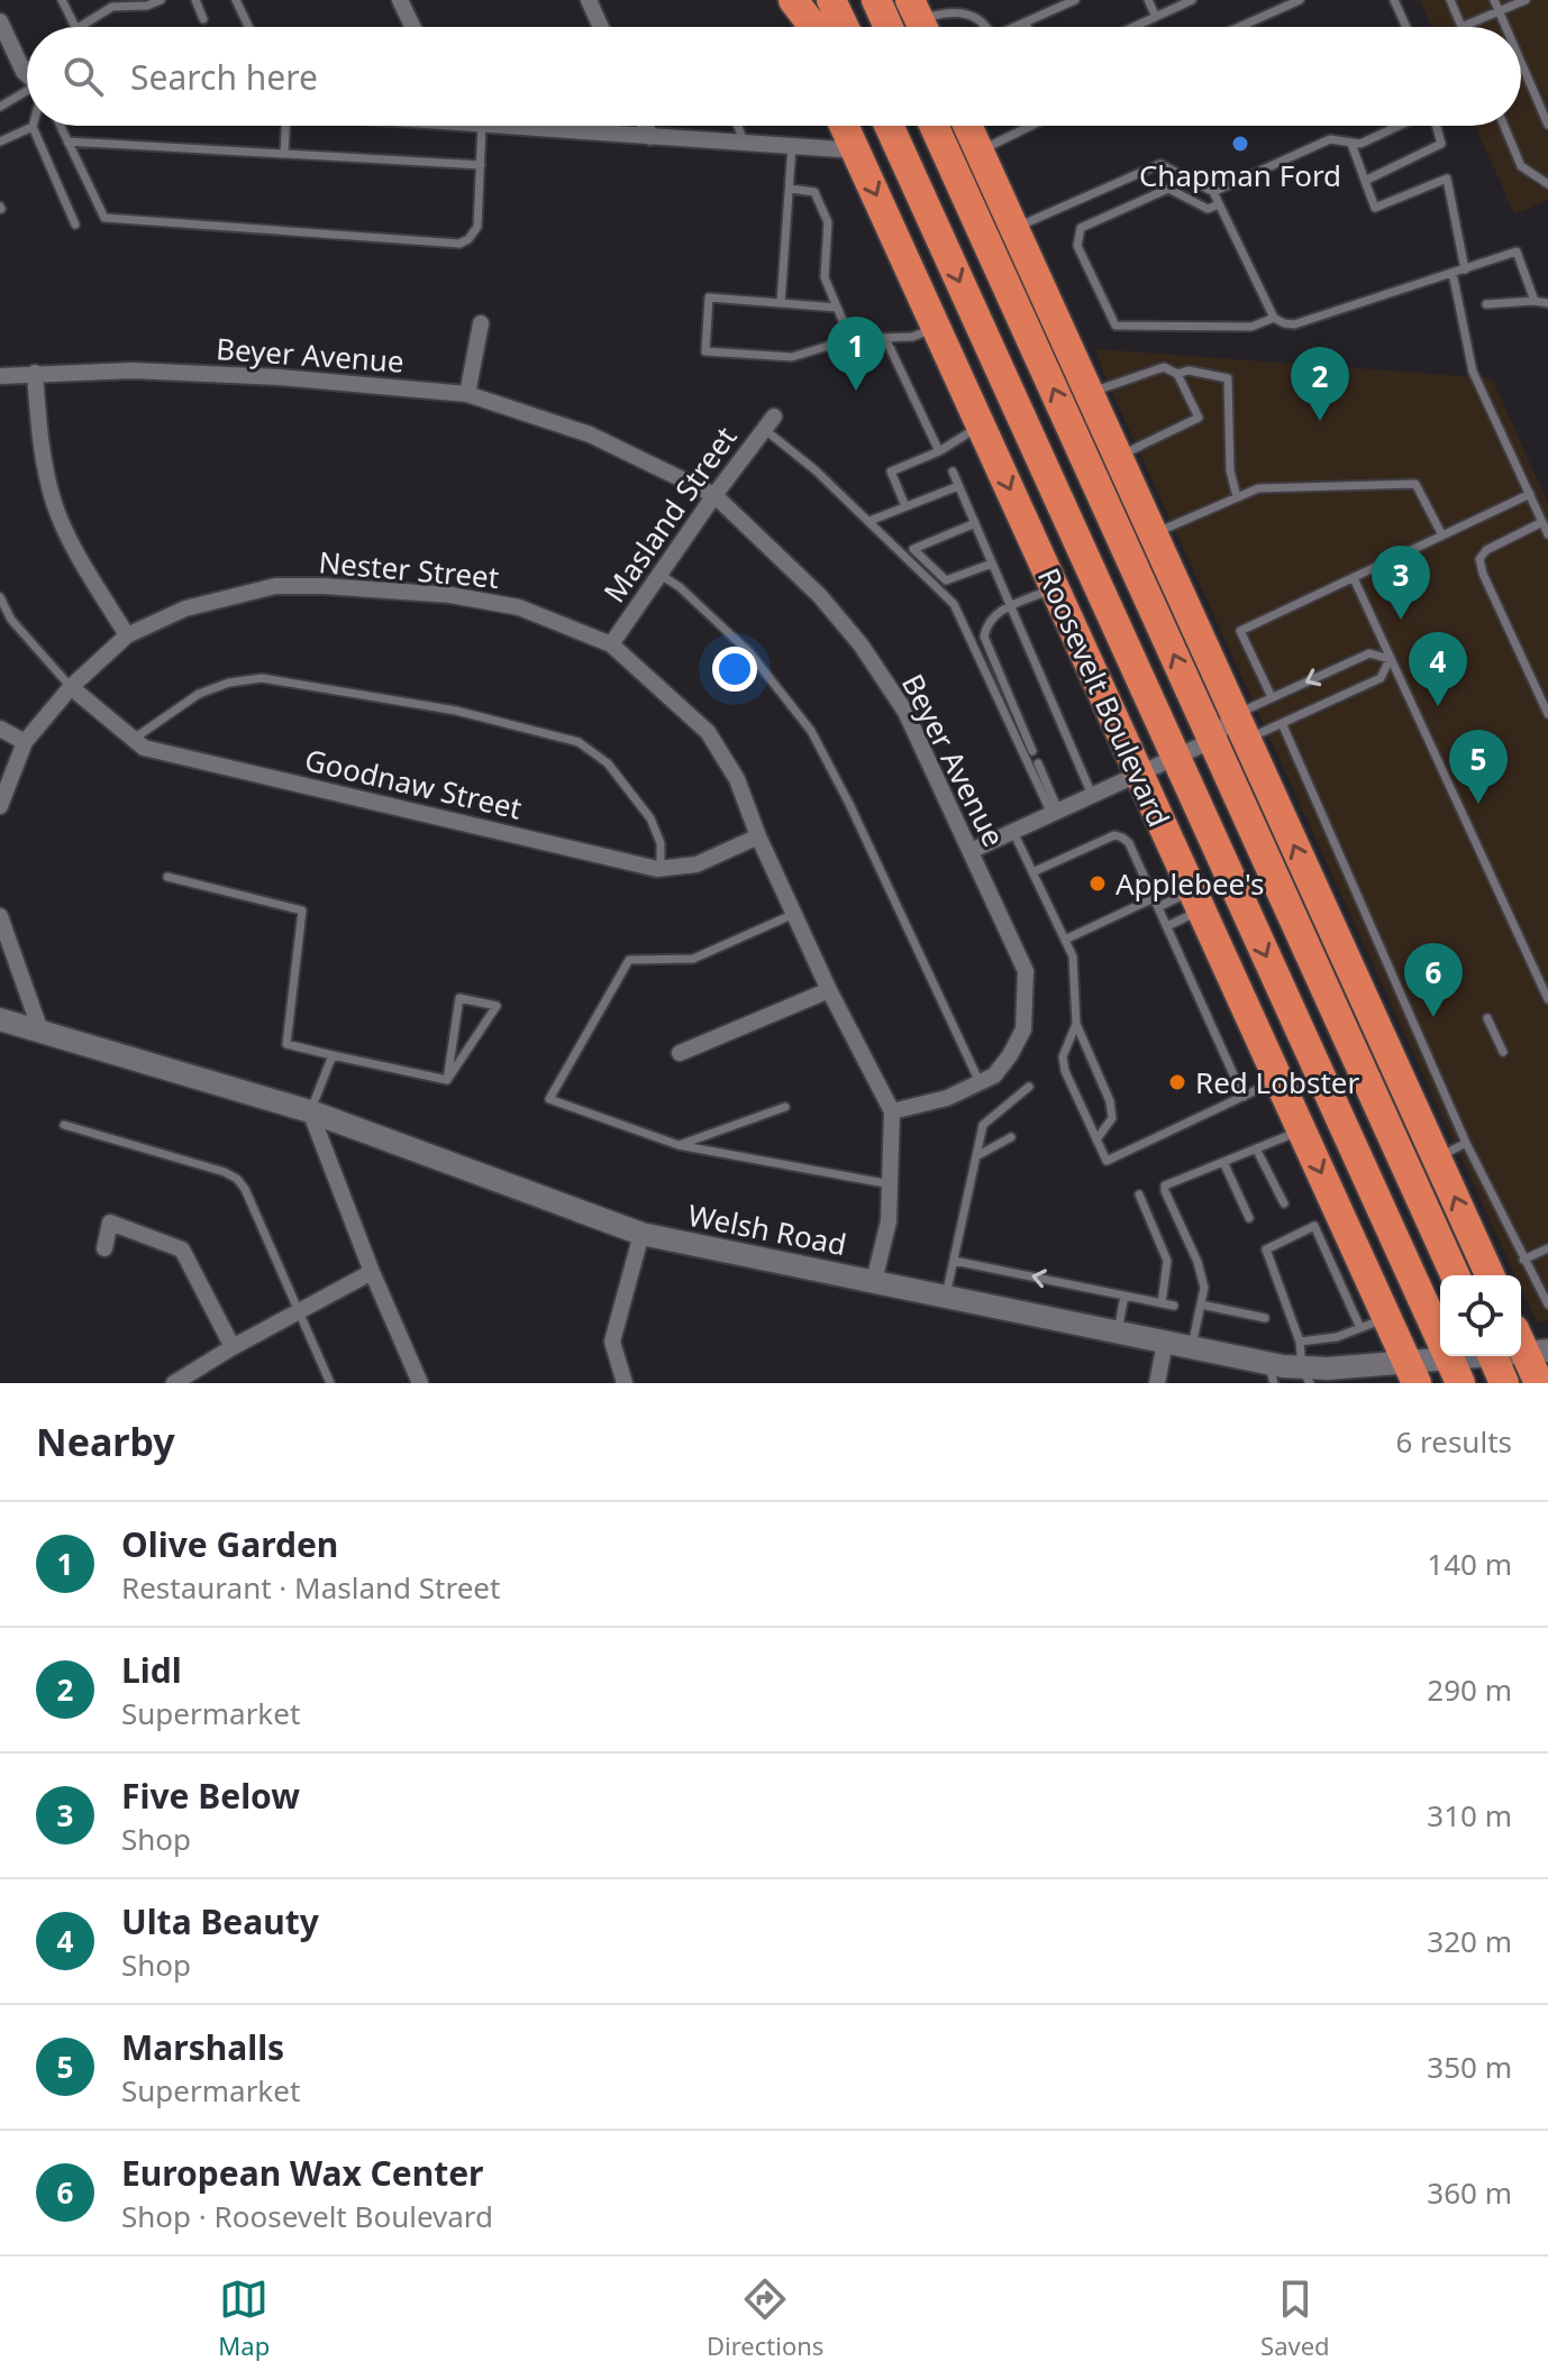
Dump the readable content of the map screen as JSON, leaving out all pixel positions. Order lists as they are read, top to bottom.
{
  "streets": {
    "highway": ["Roosevelt Boulevard"],
    "main road": ["Welsh Road"],
    "street": [
      "Beyer Avenue",
      "Masland Street",
      "Nester Street",
      "Goodnaw Street"
    ]
  },
  "crossings": [
    ["Beyer Avenue", "Masland Street"],
    ["Beyer Avenue", "Nester Street"],
    ["Masland Street", "Nester Street"],
    ["Nester Street", "Goodnaw Street"],
    ["Nester Street", "Welsh Road"],
    ["Roosevelt Boulevard", "Welsh Road"]
  ],
  "places": ["Chapman Ford", "Applebee's", "Red Lobster"],
  "page": {
    "search": "Search here",
    "pins": [
      "1",
      "2",
      "3",
      "4",
      "5",
      "6"
    ],
    "heading": ["Nearby", "6 results"],
    "list": [
      {
        "mark": "1",
        "name": "Olive Garden",
        "note": "Restaurant · Masland Street",
        "value": "140 m"
      },
      {
        "mark": "2",
        "name": "Lidl",
        "note": "Supermarket",
        "value": "290 m"
      },
      {
        "mark": "3",
        "name": "Five Below",
        "note": "Shop",
        "value": "310 m"
      },
      {
        "mark": "4",
        "name": "Ulta Beauty",
        "note": "Shop",
        "value": "320 m"
      },
      {
        "mark": "5",
        "name": "Marshalls",
        "note": "Supermarket",
        "value": "350 m"
      },
      {
        "mark": "6",
        "name": "European Wax Center",
        "note": "Shop · Roosevelt Boulevard",
        "value": "360 m"
      }
    ],
    "nav": ["Map", "Directions", "Saved"]
  }
}
